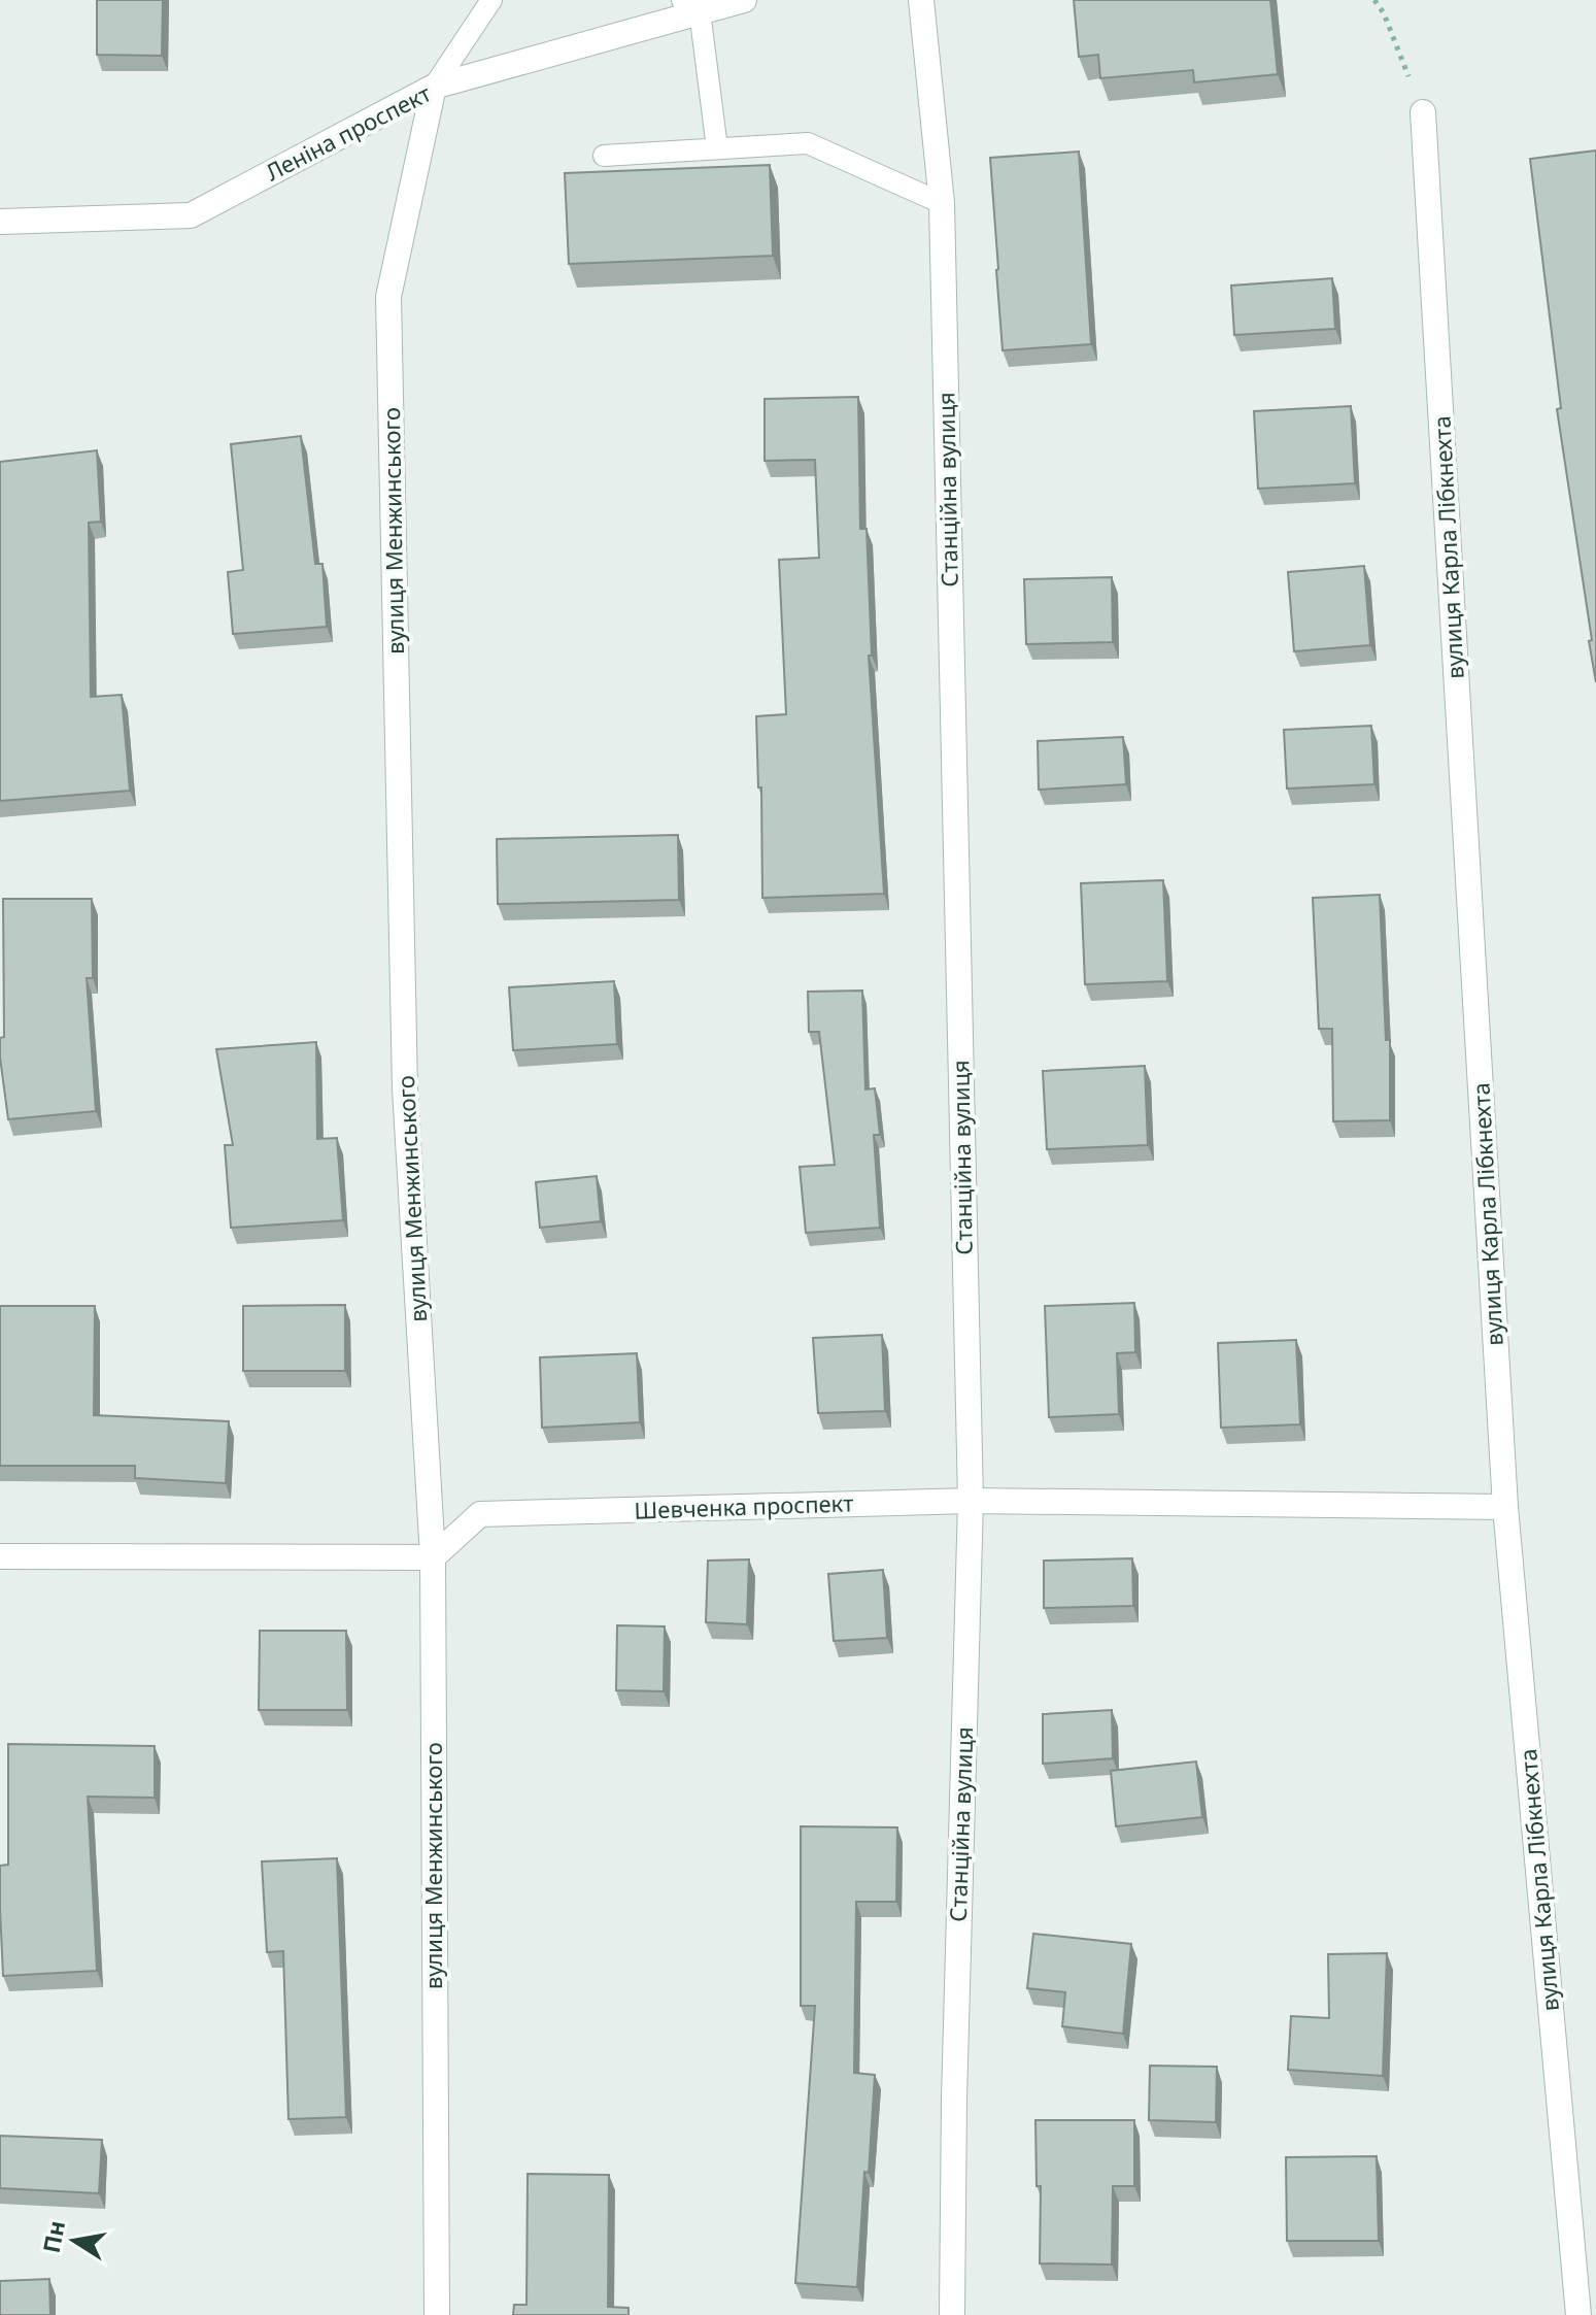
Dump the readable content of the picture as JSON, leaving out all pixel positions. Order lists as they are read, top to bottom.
{
  "streets": {
    "street": [
      "Леніна проспект",
      "Станційна вулиця",
      "вулиця Менжинського",
      "вулиця Карла Лібкнехта",
      "Шевченка проспект"
    ]
  },
  "crossings": [
    ["Леніна проспект", "вулиця Менжинського"],
    ["Станційна вулиця", "Шевченка проспект"],
    ["вулиця Менжинського", "Шевченка проспект"],
    ["вулиця Карла Лібкнехта", "Шевченка проспект"]
  ],
  "north": "left"
}
